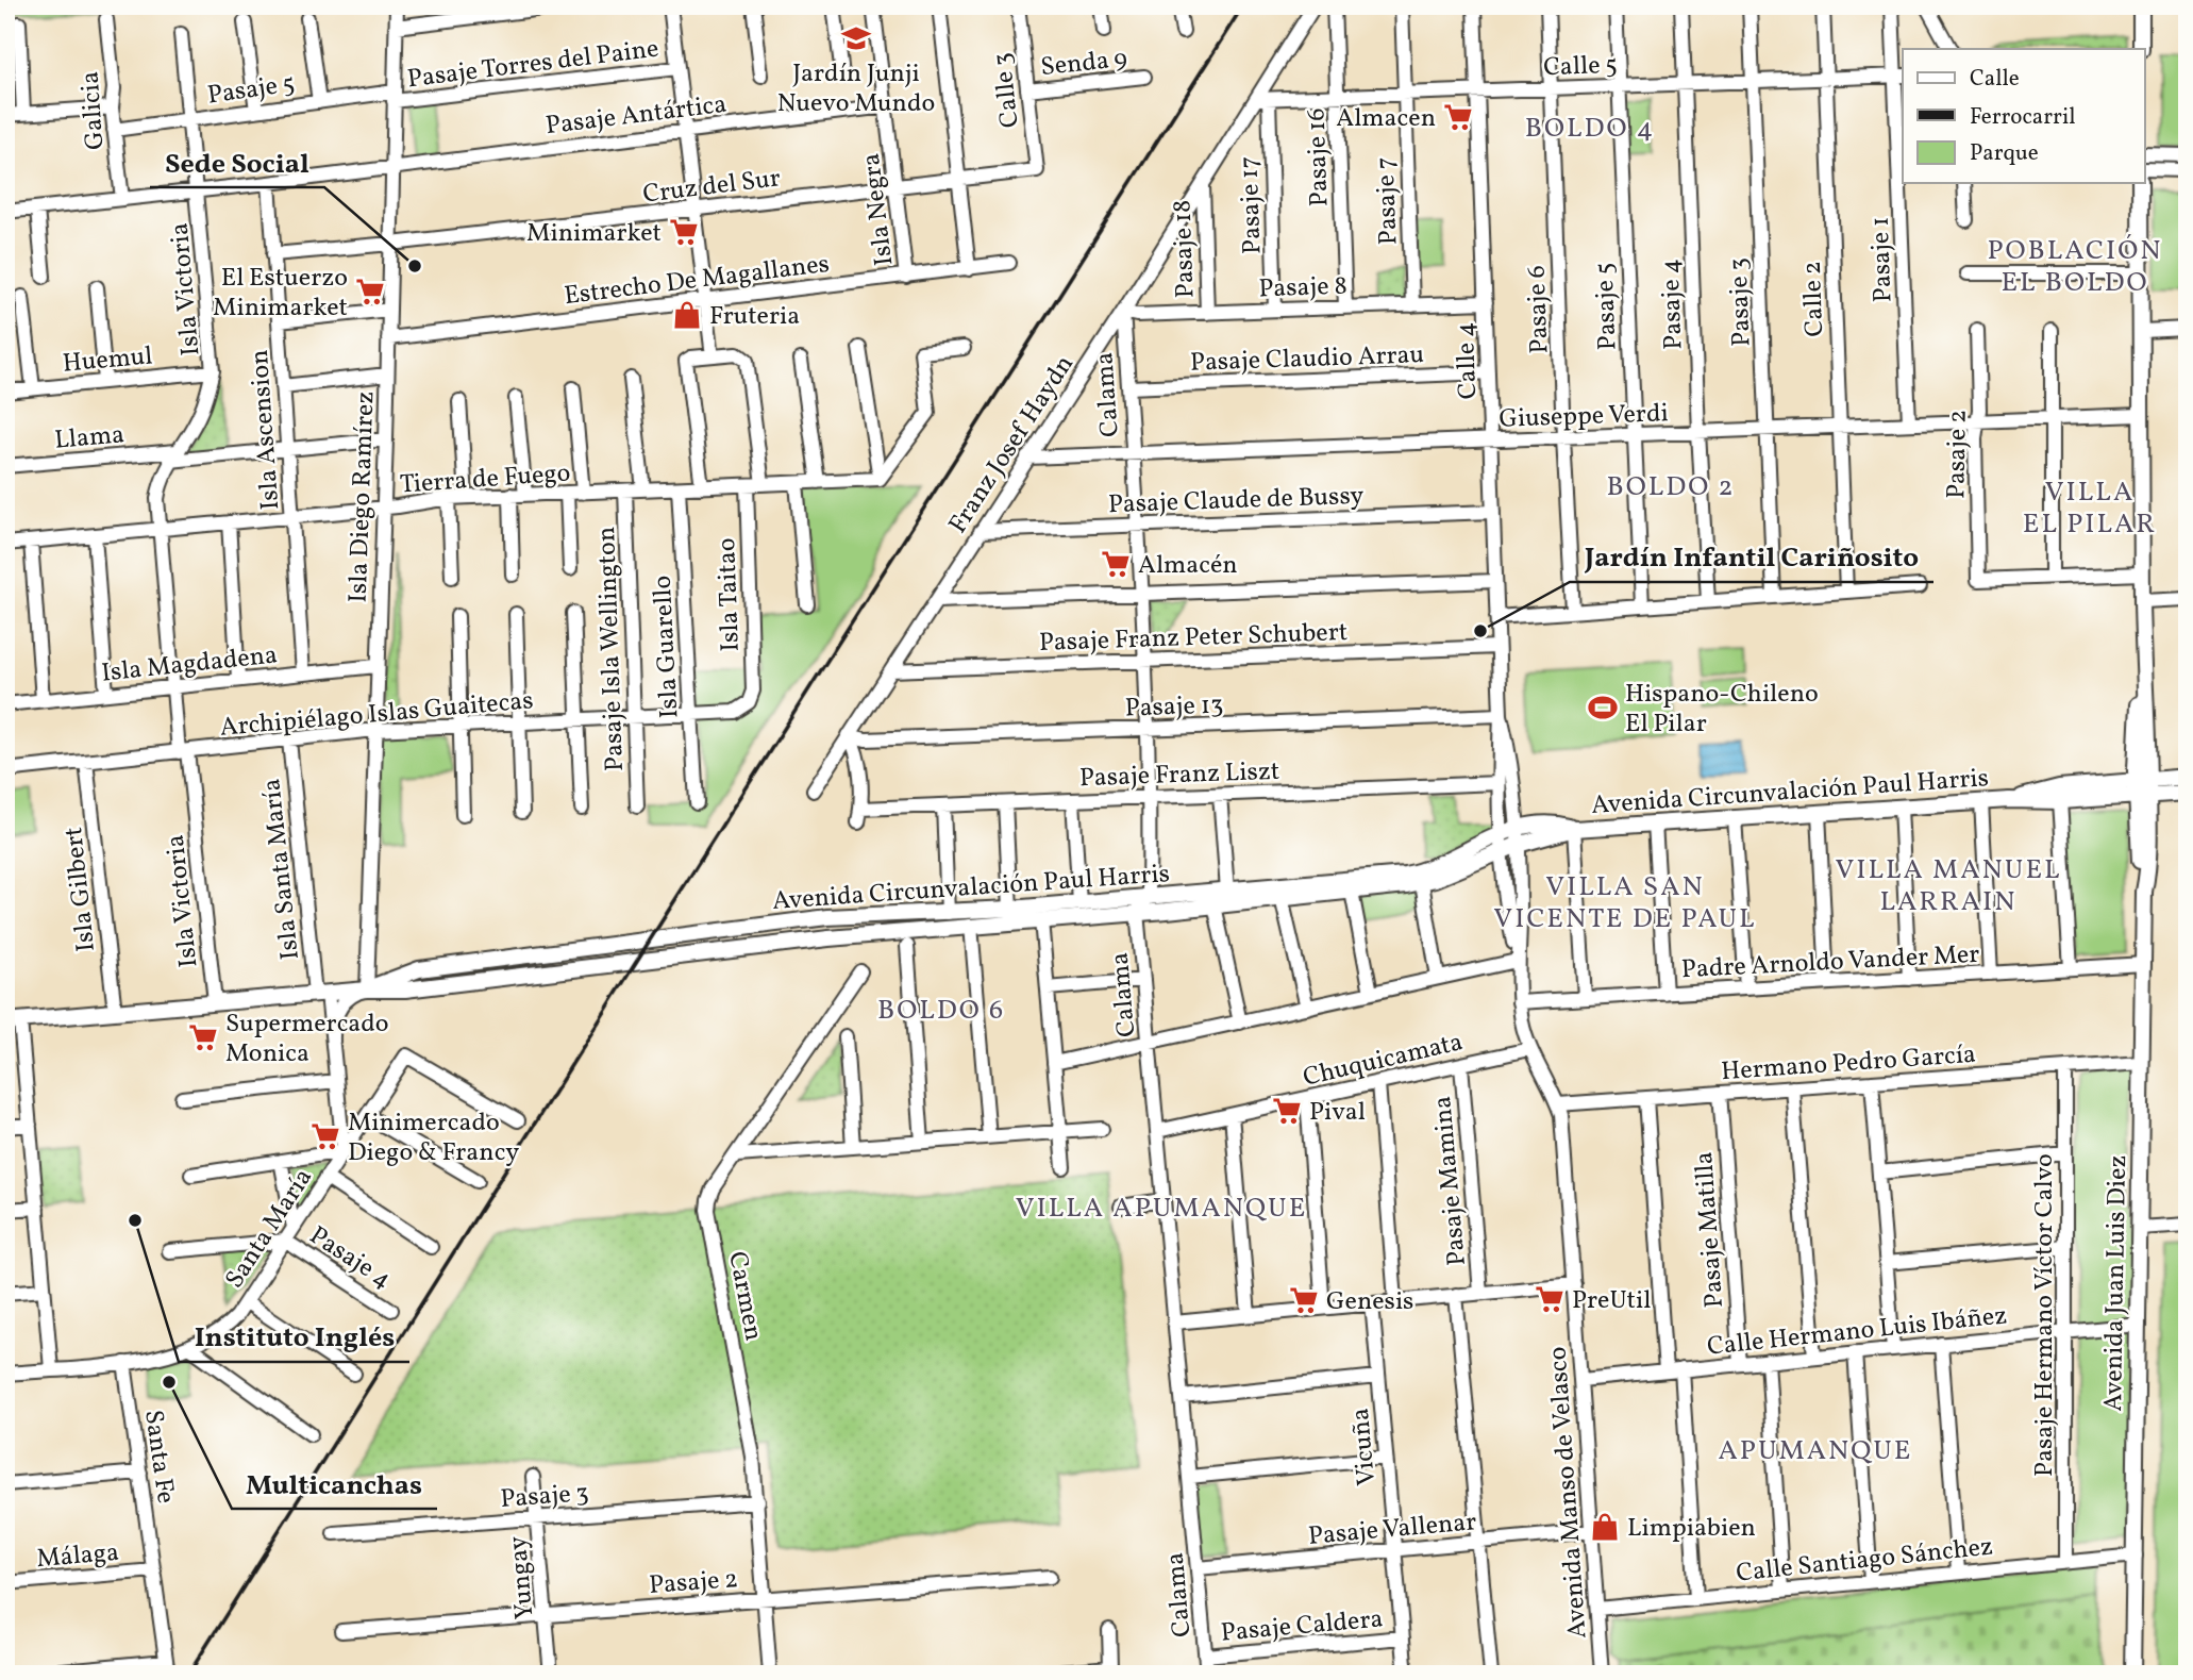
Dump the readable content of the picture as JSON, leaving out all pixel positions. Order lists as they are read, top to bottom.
{
  "streets": {
    "main road": ["Avenida Circunvalación Paul Harris", "Avenida Juan Luis Diez"],
    "street": [
      "Senda 9",
      "Pasaje Torres del Paine",
      "Calle 5",
      "Pasaje 5",
      "Calle 3",
      "Galicia",
      "Pasaje Antártica",
      "Pasaje 16",
      "Cruz del Sur",
      "Pasaje 7",
      "Pasaje 17",
      "Isla Negra",
      "Pasaje 18",
      "Pasaje 1",
      "Estrecho De Magallanes",
      "Pasaje 8",
      "Isla Victoria",
      "Calle 2",
      "Pasaje 3",
      "Pasaje 4",
      "Pasaje 6",
      "Pasaje Claudio Arrau",
      "Huemul",
      "Calle 4",
      "Calama",
      "Giuseppe Verdi",
      "Isla Ascension",
      "Llama",
      "Franz Josef Haydn",
      "Pasaje 2",
      "Tierra de Fuego",
      "Isla Diego Ramírez",
      "Pasaje Claude de Bussy",
      "Isla Taitao",
      "Pasaje Franz Peter Schubert",
      "Isla Guarello",
      "Pasaje Isla Wellington",
      "Isla Magdadena",
      "Pasaje 13",
      "Archipiélago Islas Guaitecas",
      "Pasaje Franz Liszt",
      "Isla Santa María",
      "Isla Gilbert",
      "Padre Arnoldo Vander Mer",
      "Chuquicamata",
      "Hermano Pedro García",
      "Pasaje Mamina",
      "Santa María",
      "Pasaje Matilla",
      "Carmen",
      "Pasaje Hermano Víctor Calvo",
      "Calle Hermano Luis Ibáñez",
      "Vicuña",
      "Santa Fe",
      "Avenida Manso de Velasco",
      "Pasaje Vallenar",
      "Málaga",
      "Calle Santiago Sánchez",
      "Yungay",
      "Pasaje Caldera"
    ]
  },
  "crossings": [
    ["Senda 9", "Calle 3"],
    ["Pasaje Torres del Paine", "Pasaje 5"],
    ["Pasaje Torres del Paine", "Isla Diego Ramírez"],
    ["Calle 5", "Pasaje 5"],
    ["Calle 5", "Pasaje 16"],
    ["Calle 5", "Pasaje 7"],
    ["Calle 5", "Pasaje 17"],
    ["Calle 5", "Pasaje 1"],
    ["Calle 5", "Calle 2"],
    ["Calle 5", "Pasaje 3"],
    ["Calle 5", "Pasaje 4"],
    ["Calle 5", "Pasaje 6"],
    ["Calle 5", "Calle 4"],
    ["Calle 5", "Franz Josef Haydn"],
    ["Pasaje 5", "Galicia"],
    ["Pasaje 5", "Isla Victoria"],
    ["Pasaje 5", "Giuseppe Verdi"],
    ["Pasaje 5", "Isla Diego Ramírez"],
    ["Calle 3", "Cruz del Sur"],
    ["Galicia", "Pasaje Antártica"],
    ["Pasaje Antártica", "Isla Negra"],
    ["Pasaje Antártica", "Isla Victoria"],
    ["Pasaje Antártica", "Isla Ascension"],
    ["Pasaje Antártica", "Isla Diego Ramírez"],
    ["Pasaje 16", "Pasaje 8"],
    ["Cruz del Sur", "Isla Negra"],
    ["Cruz del Sur", "Isla Diego Ramírez"],
    ["Pasaje 7", "Pasaje 8"],
    ["Pasaje 17", "Pasaje 8"],
    ["Pasaje 17", "Franz Josef Haydn"],
    ["Isla Negra", "Estrecho De Magallanes"],
    ["Pasaje 18", "Pasaje 8"],
    ["Pasaje 18", "Franz Josef Haydn"],
    ["Pasaje 1", "Giuseppe Verdi"],
    ["Estrecho De Magallanes", "Isla Diego Ramírez"],
    ["Pasaje 8", "Calle 4"],
    ["Pasaje 8", "Calama"],
    ["Pasaje 8", "Franz Josef Haydn"],
    ["Isla Victoria", "Huemul"],
    ["Isla Victoria", "Llama"],
    ["Isla Victoria", "Tierra de Fuego"],
    ["Isla Victoria", "Isla Magdadena"],
    ["Isla Victoria", "Archipiélago Islas Guaitecas"],
    ["Isla Victoria", "Avenida Circunvalación Paul Harris"],
    ["Calle 2", "Giuseppe Verdi"],
    ["Pasaje 3", "Giuseppe Verdi"],
    ["Pasaje 3", "Carmen"],
    ["Pasaje 3", "Yungay"],
    ["Pasaje 4", "Giuseppe Verdi"],
    ["Pasaje 4", "Santa María"],
    ["Pasaje 6", "Giuseppe Verdi"],
    ["Pasaje Claudio Arrau", "Calle 4"],
    ["Pasaje Claudio Arrau", "Calama"],
    ["Calle 4", "Giuseppe Verdi"],
    ["Calle 4", "Pasaje Claude de Bussy"],
    ["Calle 4", "Pasaje Franz Peter Schubert"],
    ["Calle 4", "Pasaje 13"],
    ["Calle 4", "Pasaje Franz Liszt"],
    ["Calle 4", "Avenida Circunvalación Paul Harris"],
    ["Calle 4", "Avenida Manso de Velasco"],
    ["Calama", "Giuseppe Verdi"],
    ["Calama", "Franz Josef Haydn"],
    ["Calama", "Pasaje Claude de Bussy"],
    ["Calama", "Pasaje Franz Peter Schubert"],
    ["Calama", "Pasaje 13"],
    ["Calama", "Pasaje Franz Liszt"],
    ["Calama", "Avenida Circunvalación Paul Harris"],
    ["Calama", "Chuquicamata"],
    ["Calama", "Pasaje Vallenar"],
    ["Calama", "Pasaje Caldera"],
    ["Giuseppe Verdi", "Franz Josef Haydn"],
    ["Giuseppe Verdi", "Pasaje 2"],
    ["Giuseppe Verdi", "Avenida Juan Luis Diez"],
    ["Isla Ascension", "Llama"],
    ["Isla Ascension", "Tierra de Fuego"],
    ["Isla Ascension", "Isla Magdadena"],
    ["Llama", "Isla Diego Ramírez"],
    ["Franz Josef Haydn", "Pasaje Claude de Bussy"],
    ["Franz Josef Haydn", "Pasaje Franz Peter Schubert"],
    ["Franz Josef Haydn", "Pasaje 13"],
    ["Pasaje 2", "Carmen"],
    ["Pasaje 2", "Yungay"],
    ["Tierra de Fuego", "Isla Diego Ramírez"],
    ["Tierra de Fuego", "Isla Taitao"],
    ["Tierra de Fuego", "Isla Guarello"],
    ["Tierra de Fuego", "Pasaje Isla Wellington"],
    ["Isla Diego Ramírez", "Isla Magdadena"],
    ["Isla Diego Ramírez", "Archipiélago Islas Guaitecas"],
    ["Isla Diego Ramírez", "Avenida Circunvalación Paul Harris"],
    ["Isla Diego Ramírez", "Santa María"],
    ["Isla Taitao", "Archipiélago Islas Guaitecas"],
    ["Isla Guarello", "Archipiélago Islas Guaitecas"],
    ["Pasaje Isla Wellington", "Archipiélago Islas Guaitecas"],
    ["Archipiélago Islas Guaitecas", "Isla Santa María"],
    ["Archipiélago Islas Guaitecas", "Isla Gilbert"],
    ["Avenida Circunvalación Paul Harris", "Isla Santa María"],
    ["Avenida Circunvalación Paul Harris", "Isla Gilbert"],
    ["Avenida Circunvalación Paul Harris", "Santa María"],
    ["Avenida Circunvalación Paul Harris", "Avenida Juan Luis Diez"],
    ["Avenida Circunvalación Paul Harris", "Avenida Manso de Velasco"],
    ["Isla Santa María", "Santa María"],
    ["Padre Arnoldo Vander Mer", "Avenida Juan Luis Diez"],
    ["Padre Arnoldo Vander Mer", "Avenida Manso de Velasco"],
    ["Chuquicamata", "Pasaje Mamina"],
    ["Chuquicamata", "Avenida Manso de Velasco"],
    ["Hermano Pedro García", "Pasaje Matilla"],
    ["Hermano Pedro García", "Avenida Juan Luis Diez"],
    ["Hermano Pedro García", "Pasaje Hermano Víctor Calvo"],
    ["Hermano Pedro García", "Avenida Manso de Velasco"],
    ["Santa María", "Santa Fe"],
    ["Pasaje Matilla", "Calle Hermano Luis Ibáñez"],
    ["Avenida Juan Luis Diez", "Calle Hermano Luis Ibáñez"],
    ["Avenida Juan Luis Diez", "Calle Santiago Sánchez"],
    ["Pasaje Hermano Víctor Calvo", "Calle Hermano Luis Ibáñez"],
    ["Pasaje Hermano Víctor Calvo", "Calle Santiago Sánchez"],
    ["Calle Hermano Luis Ibáñez", "Avenida Manso de Velasco"],
    ["Vicuña", "Pasaje Vallenar"],
    ["Vicuña", "Pasaje Caldera"],
    ["Santa Fe", "Málaga"],
    ["Avenida Manso de Velasco", "Pasaje Vallenar"],
    ["Avenida Manso de Velasco", "Calle Santiago Sánchez"]
  ],
  "districts": [
    "BOLDO 4",
    "POBLACIÓN EL BOLDO",
    "BOLDO 2",
    "VILLA EL PILAR",
    "VILLA MANUEL LARRAIN",
    "VILLA SAN VICENTE DE PAUL",
    "BOLDO 6",
    "VILLA APUMANQUE",
    "APUMANQUE"
  ],
  "places": {
    "school or university": ["Jardín Junji Nuevo Mundo"],
    "supermarket": [
      "Almacen",
      "Minimarket",
      "El Estuerzo Minimarket",
      "Almacén",
      "Supermercado Monica",
      "Pival",
      "Minimercado Diego & Francy",
      "PreUtil",
      "Genesis"
    ],
    "other": [
      "Sede Social",
      "Jardín Infantil Cariñosito",
      "Instituto Inglés",
      "Multicanchas"
    ],
    "shop": ["Fruteria", "Limpiabien"],
    "sports": ["Hispano-Chileno El Pilar"]
  },
  "legend": ["Calle", "Ferrocarril", "Parque"]
}
